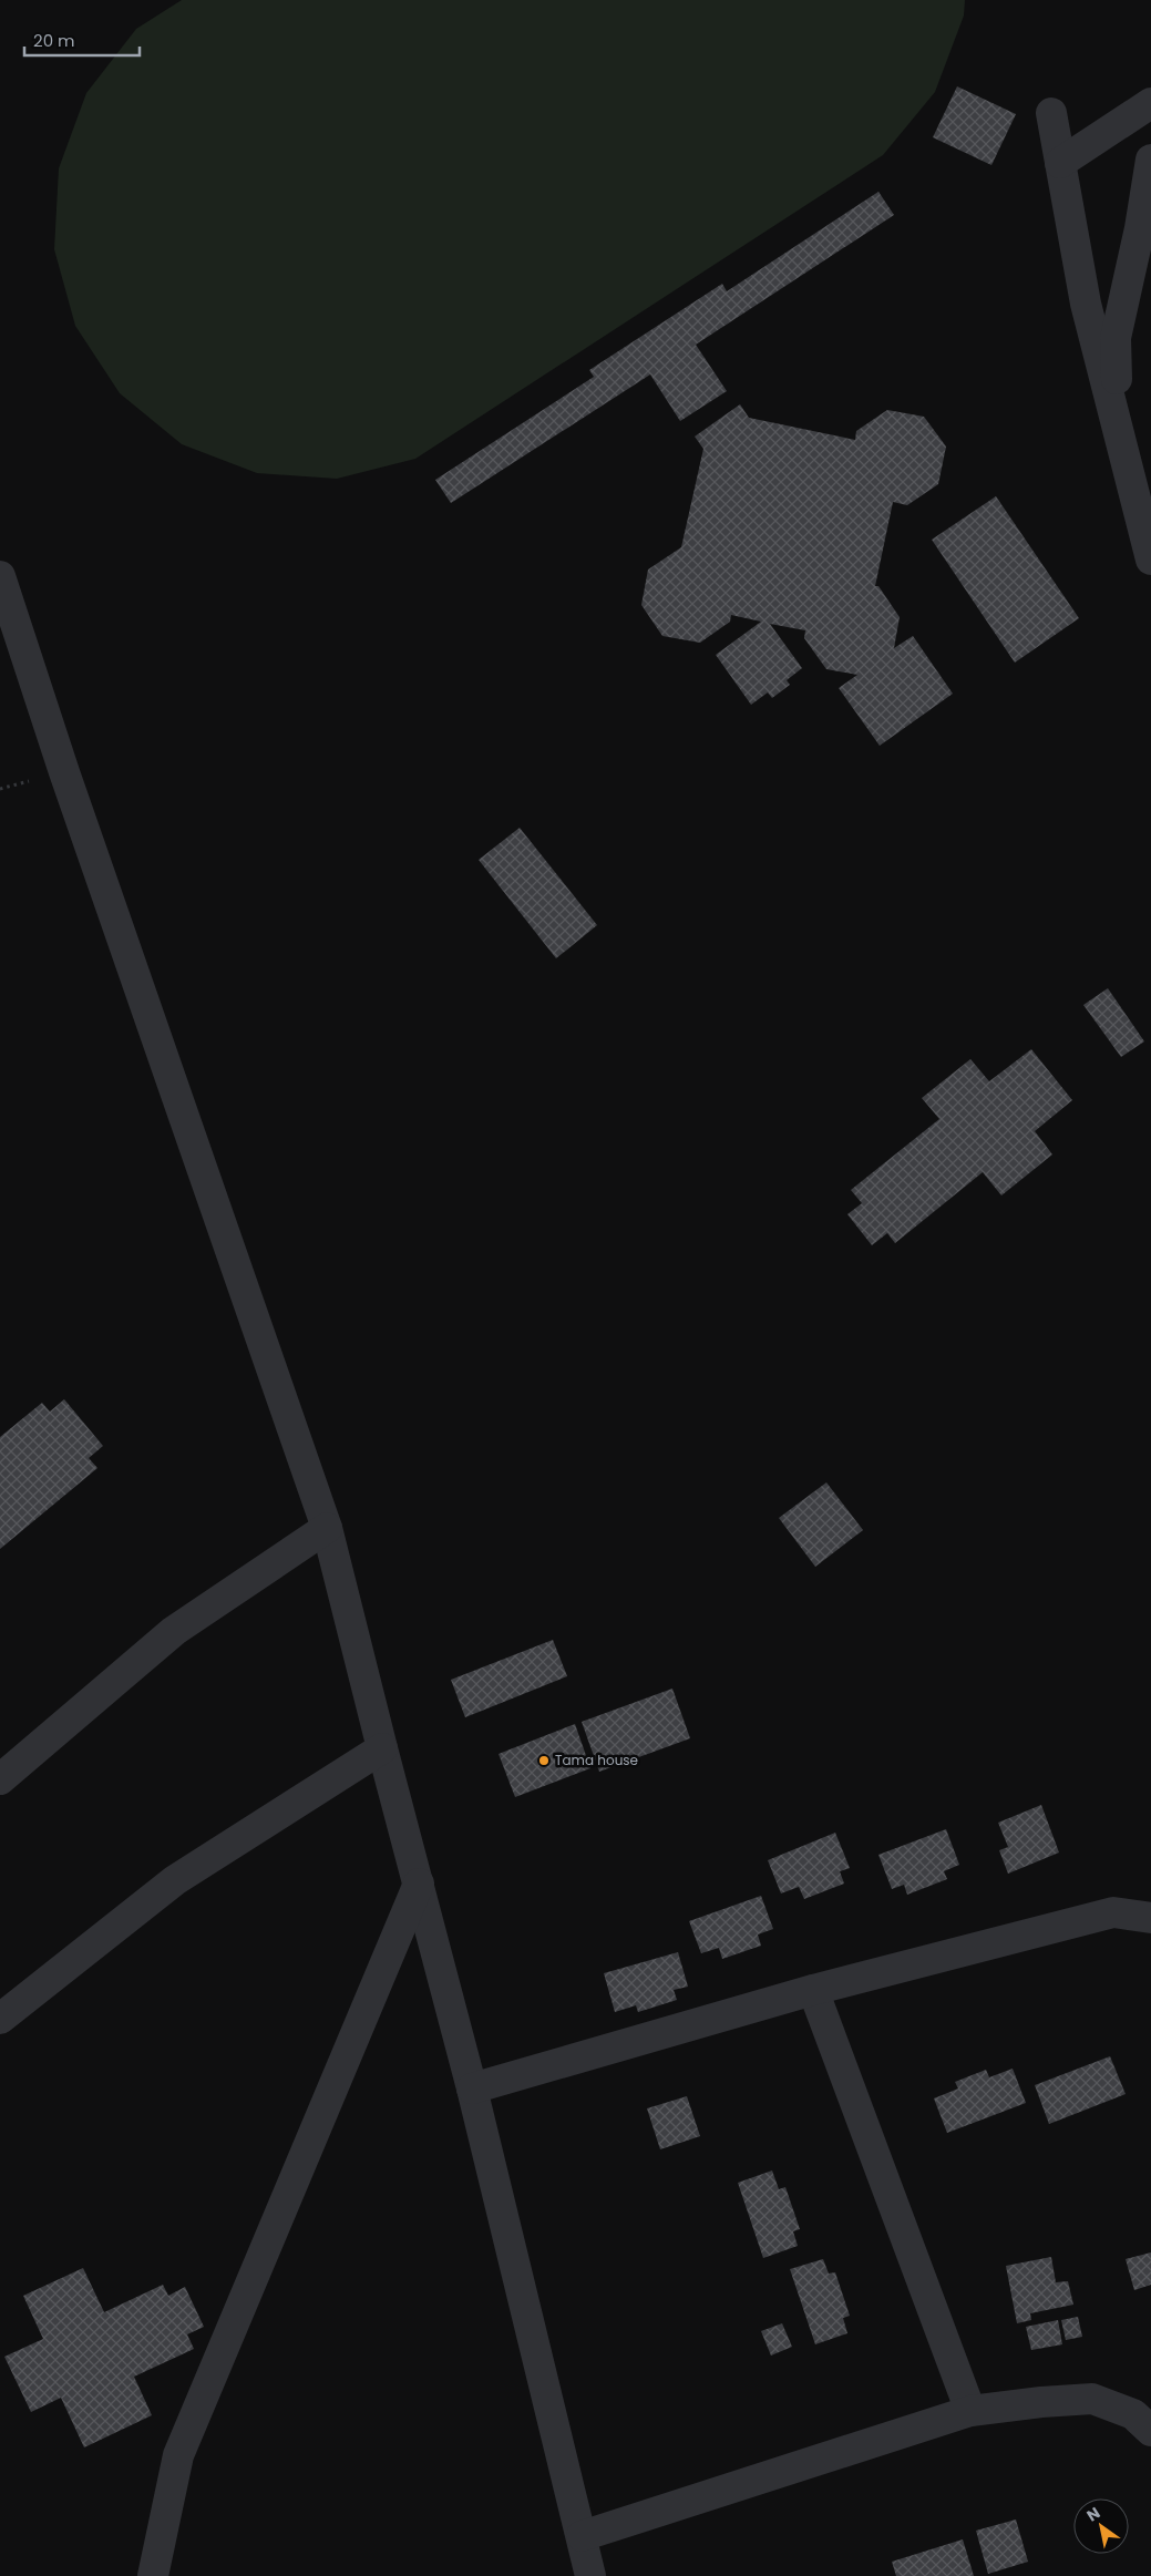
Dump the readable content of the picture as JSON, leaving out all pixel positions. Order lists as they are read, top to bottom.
{
  "places": ["Tama house"],
  "scale_bar": "20 m",
  "north": "top left"
}
